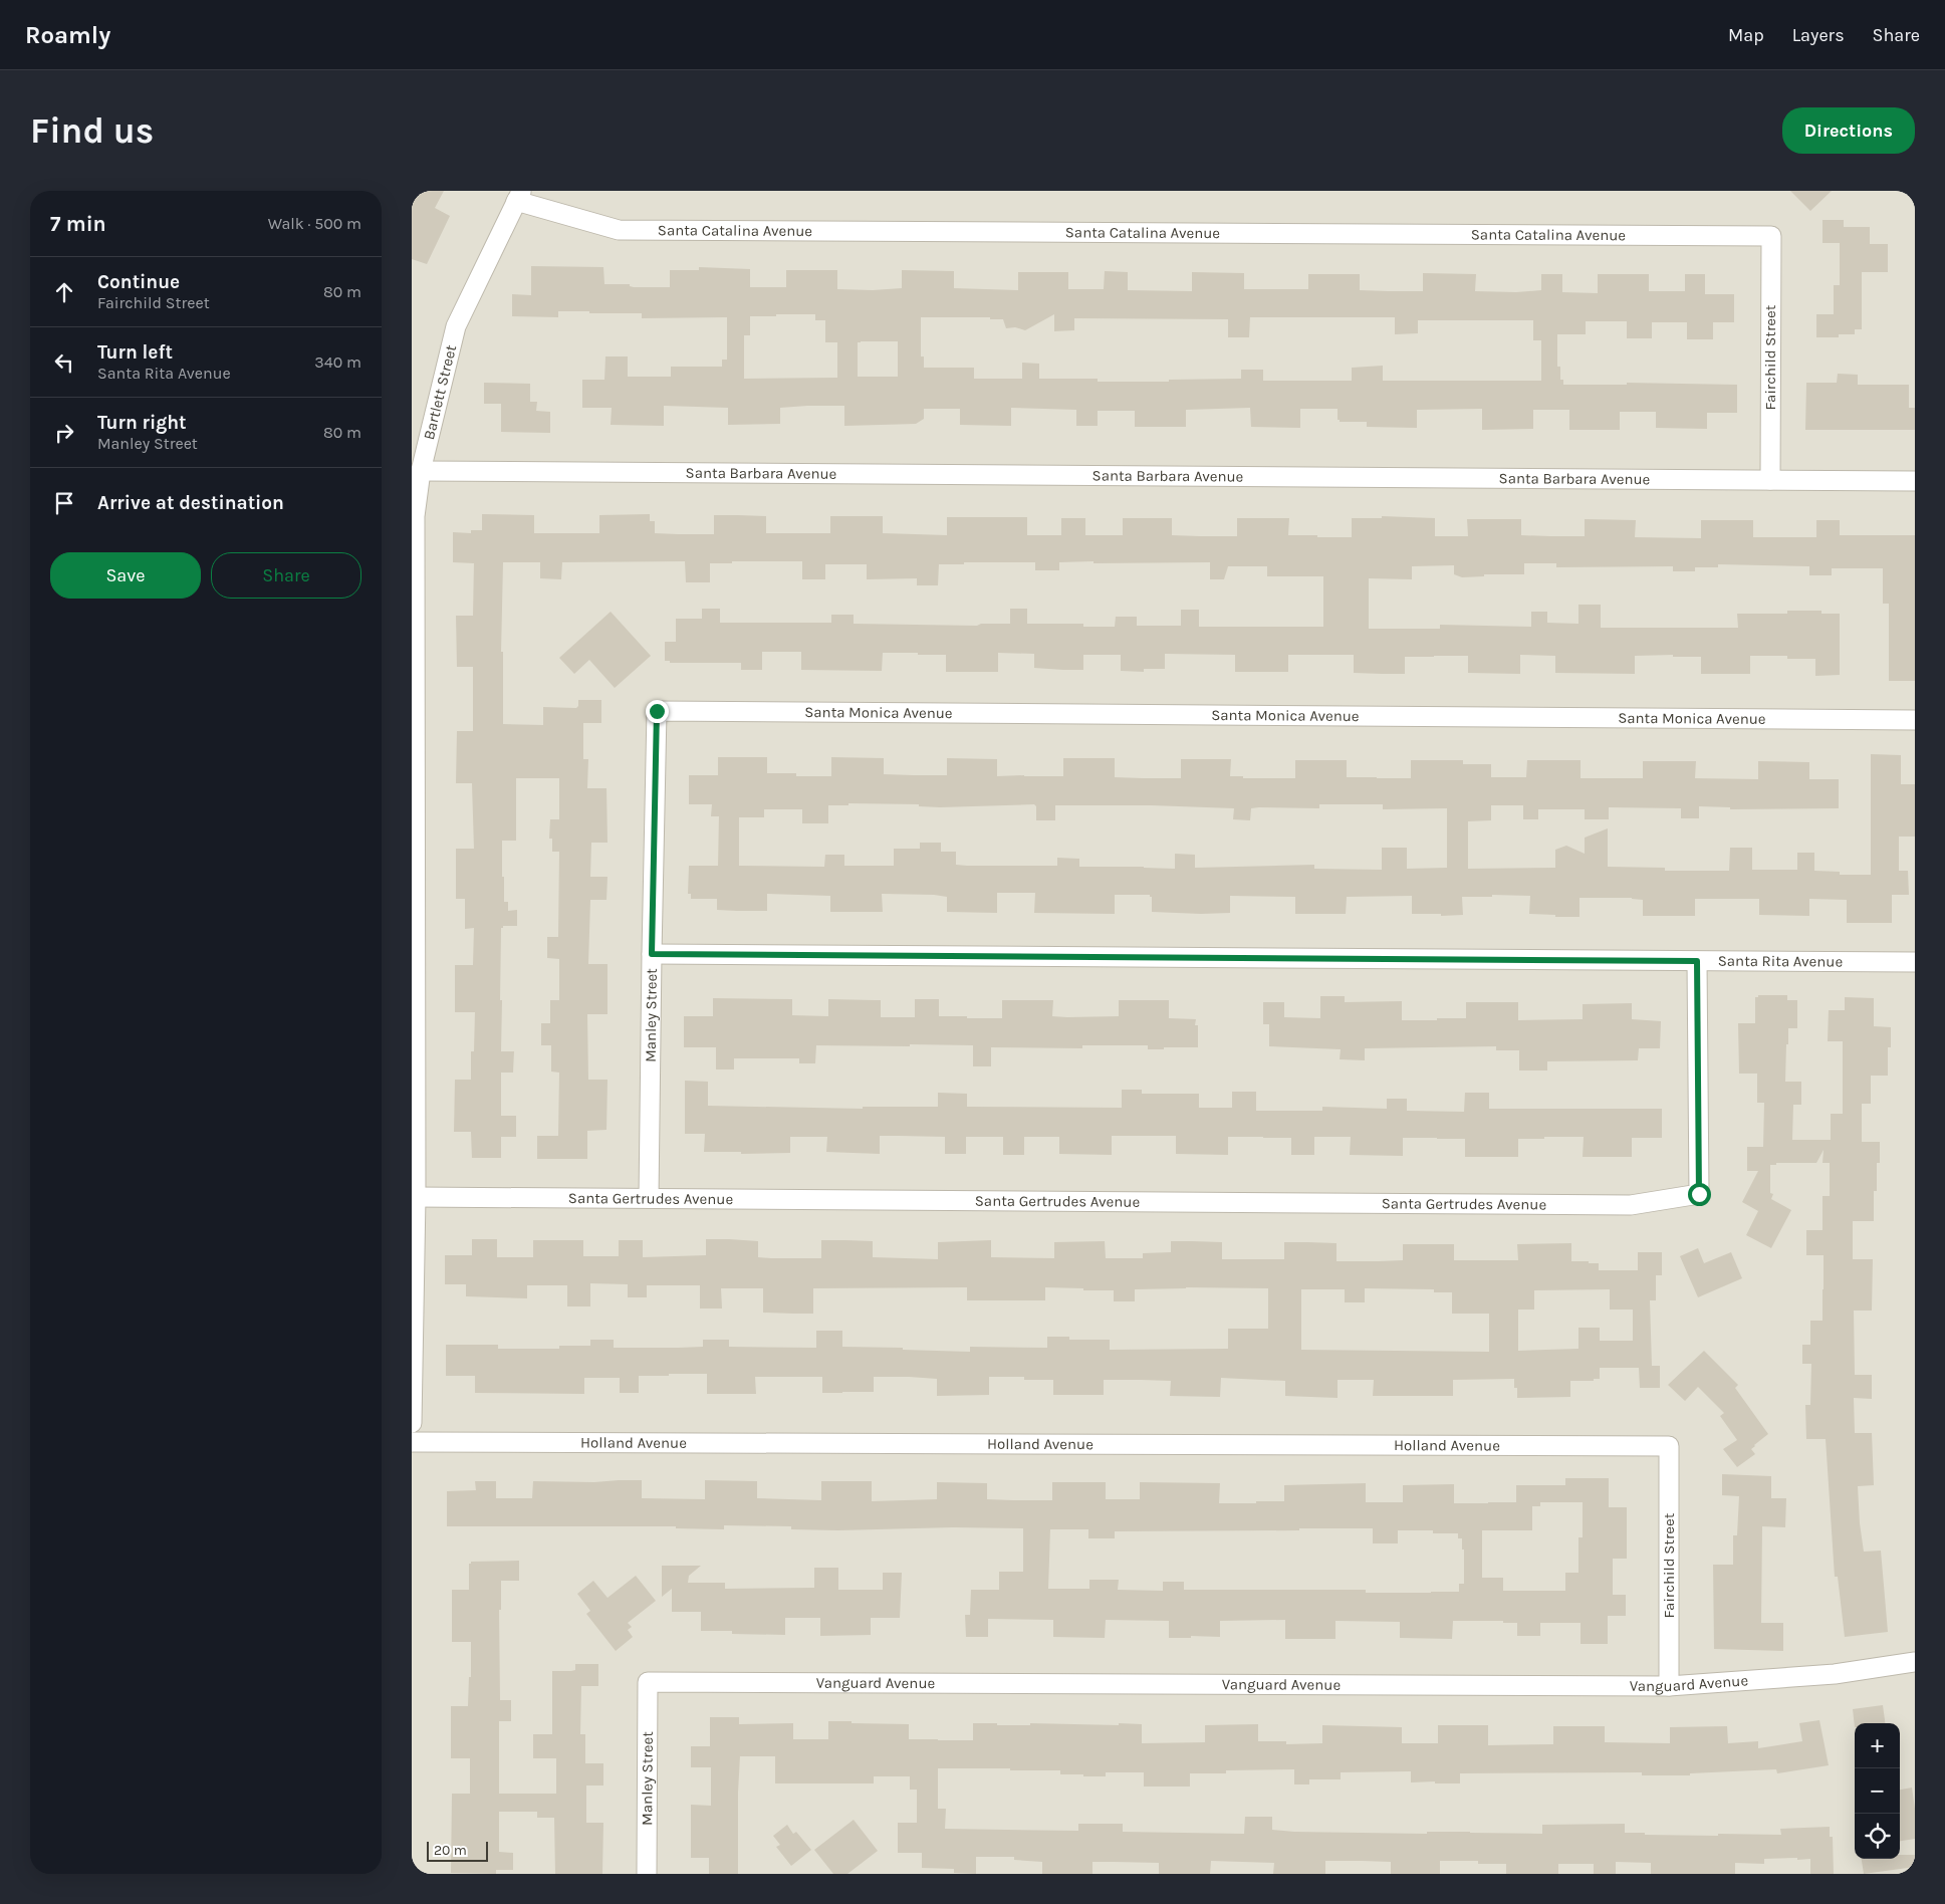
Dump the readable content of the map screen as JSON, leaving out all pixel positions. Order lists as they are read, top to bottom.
{
  "streets": {
    "street": [
      "Santa Catalina Avenue",
      "Fairchild Street",
      "Bartlett Street",
      "Santa Barbara Avenue",
      "Santa Monica Avenue",
      "Santa Rita Avenue",
      "Manley Street",
      "Santa Gertrudes Avenue",
      "Holland Avenue",
      "Vanguard Avenue"
    ]
  },
  "crossings": [
    ["Santa Catalina Avenue", "Fairchild Street"],
    ["Santa Catalina Avenue", "Bartlett Street"],
    ["Fairchild Street", "Santa Barbara Avenue"],
    ["Fairchild Street", "Holland Avenue"],
    ["Fairchild Street", "Vanguard Avenue"],
    ["Bartlett Street", "Santa Barbara Avenue"],
    ["Bartlett Street", "Santa Gertrudes Avenue"],
    ["Santa Monica Avenue", "Manley Street"],
    ["Santa Rita Avenue", "Manley Street"],
    ["Santa Rita Avenue", "Santa Gertrudes Avenue"],
    ["Manley Street", "Santa Gertrudes Avenue"],
    ["Manley Street", "Vanguard Avenue"]
  ],
  "scale_bar": "20 m",
  "page": {
    "header": "Roamly",
    "nav": ["Map", "Layers", "Share"],
    "buttons": [
      "Directions",
      ["Save", "Share"]
    ],
    "title": "Find us",
    "heading": ["7 min", "Walk · 500 m"],
    "list": [
      ["Continue", "Fairchild Street", "80 m"],
      ["Turn left", "Santa Rita Avenue", "340 m"],
      ["Turn right", "Manley Street", "80 m"],
      "Arrive at destination"
    ],
    "map_buttons": ["+", "−"],
    "scale": "20 m"
  }
}
